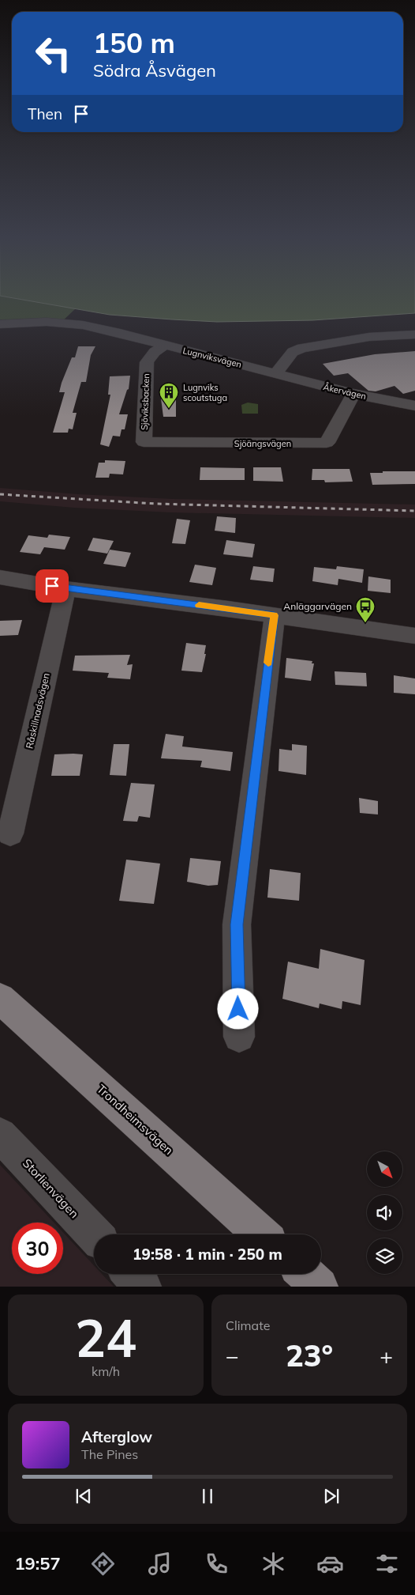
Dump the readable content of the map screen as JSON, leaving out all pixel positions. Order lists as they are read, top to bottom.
{
  "streets": {
    "main road": ["Trondheimsvägen"],
    "street": [
      "Lugnviksvägen",
      "Åkervägen",
      "Sjöviksbacken",
      "Sjöängsvägen",
      "Råskillnadsvägen",
      "Storlienvägen"
    ]
  },
  "crossings": [
    ["Lugnviksvägen", "Åkervägen"],
    ["Lugnviksvägen", "Sjöviksbacken"],
    ["Åkervägen", "Sjöängsvägen"],
    ["Sjöviksbacken", "Sjöängsvägen"]
  ],
  "places": {
    "building": ["Lugnviks scoutstuga"],
    "bus stop": ["Anläggarvägen"]
  },
  "north": "bottom right",
  "page": {
    "turn": ["150 m", "Södra Åsvägen"],
    "then": "Then",
    "limit": "30",
    "trip": "19:58 · 1 min · 250 m",
    "tile": [
      ["24", "km/h"],
      "Climate"
    ],
    "heat": ["−", "23°", "+"],
    "song": ["Afterglow", "The Pines"],
    "tabs": "19:57"
  }
}
